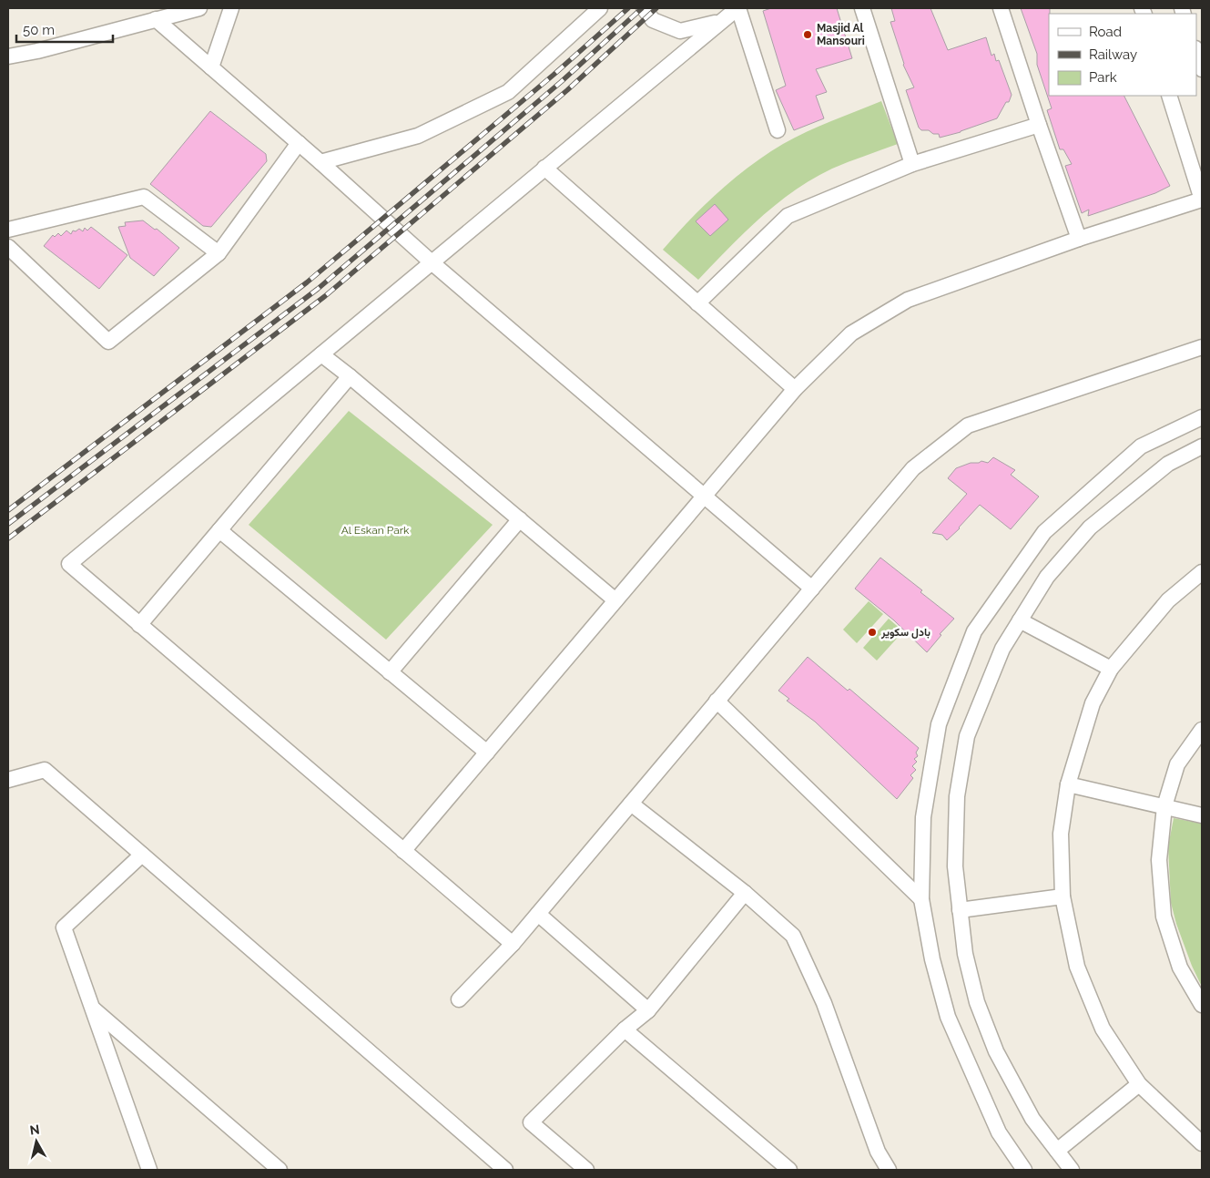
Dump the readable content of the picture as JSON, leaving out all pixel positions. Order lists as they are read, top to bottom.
{
  "parks": ["Al Eskan Park"],
  "places": ["Masjid Al Mansouri", "بادل سكوير"],
  "legend": ["Road", "Railway", "Park"],
  "scale_bar": "50 m",
  "north": "top"
}
